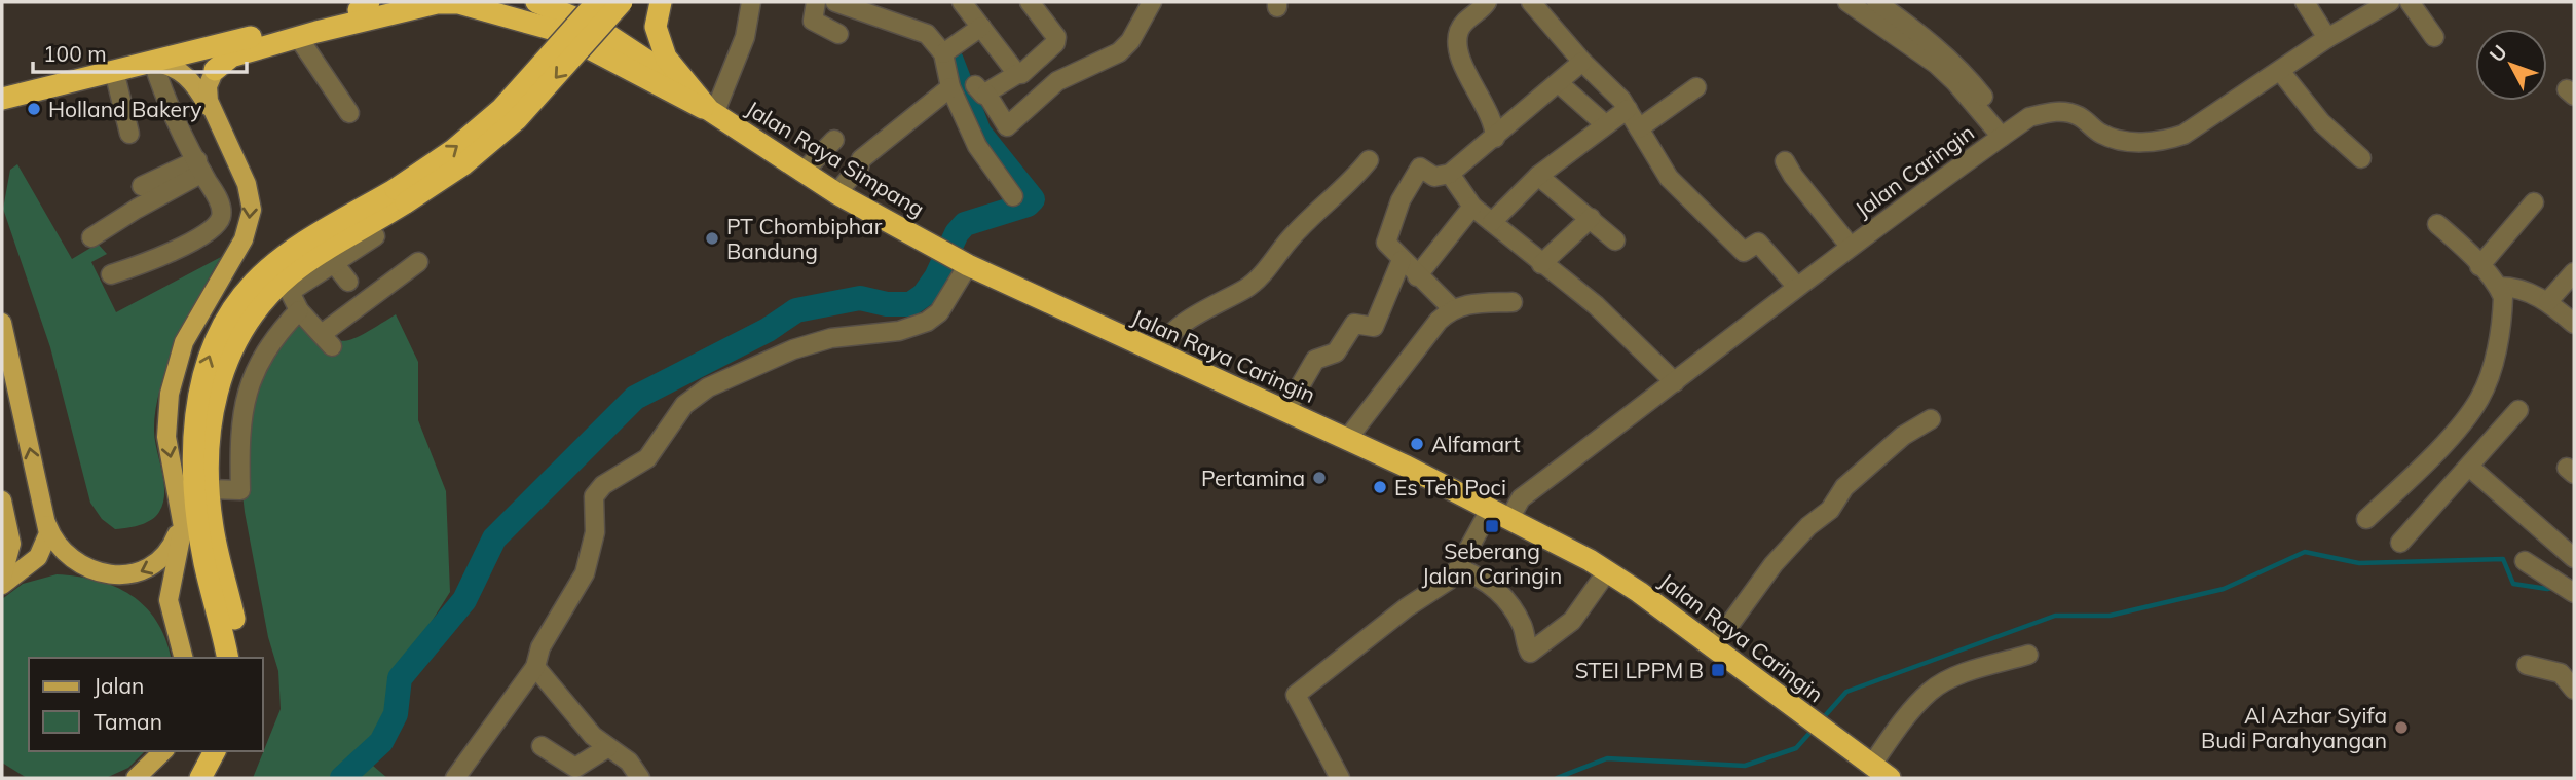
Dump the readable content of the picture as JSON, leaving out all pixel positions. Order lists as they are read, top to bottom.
{
  "streets": {
    "highway": ["Jalan Raya Simpang", "Jalan Raya Caringin"],
    "street": ["Jalan Caringin"]
  },
  "crossings": [
    ["Jalan Raya Simpang", "Jalan Raya Caringin"],
    ["Jalan Caringin", "Jalan Raya Caringin"]
  ],
  "places": {
    "other": [
      "Holland Bakery",
      "PT Chombiphar Bandung",
      "Alfamart",
      "Pertamina",
      "Es Teh Poci",
      "Al Azhar Syifa Budi Parahyangan"
    ],
    "transit": ["Seberang Jalan Caringin", "STEI LPPM B"]
  },
  "legend": ["Jalan", "Taman"],
  "scale_bar": "100 m",
  "north": "top left"
}
